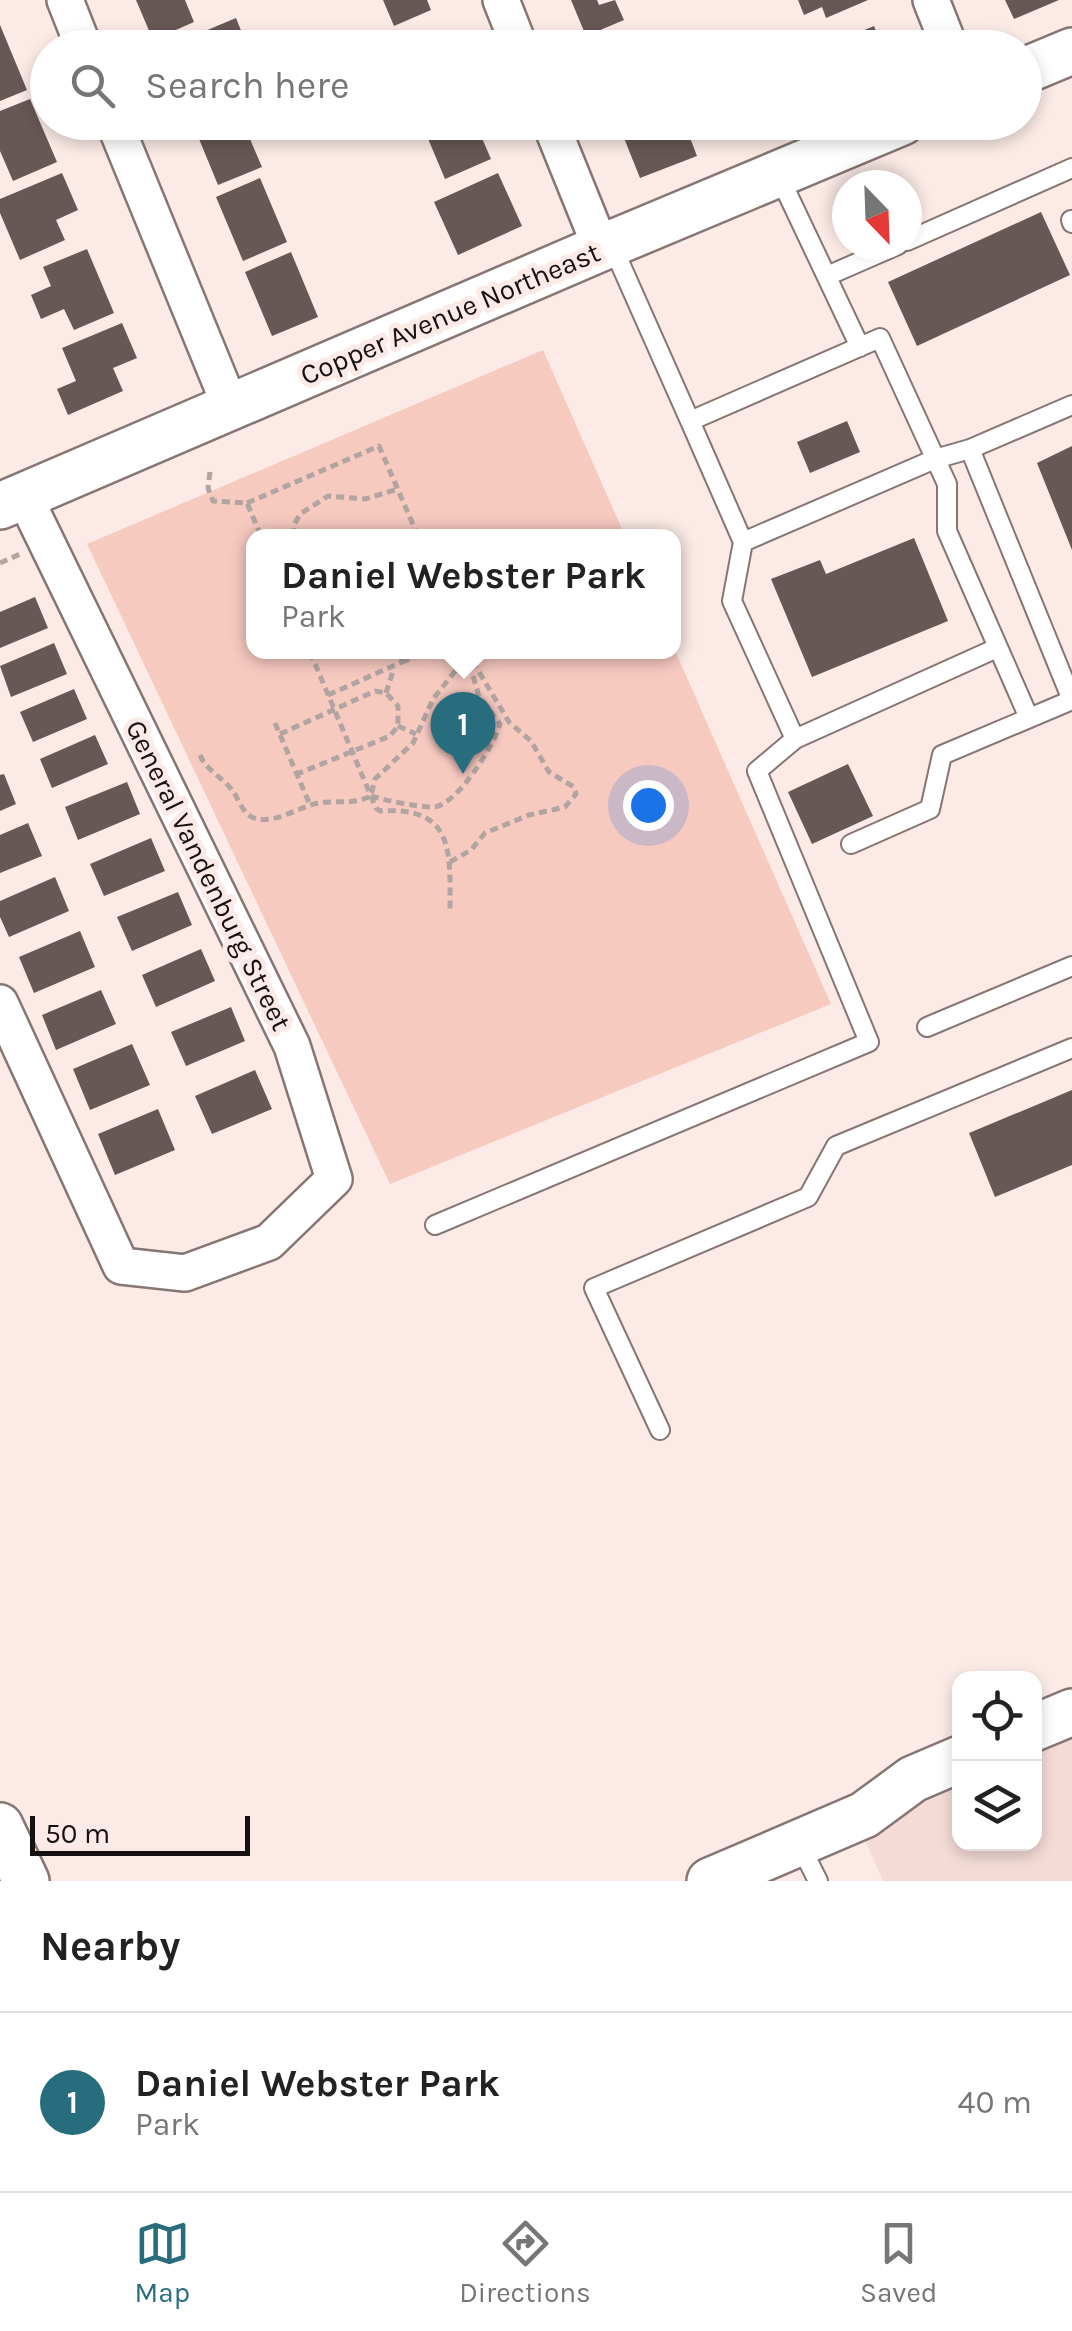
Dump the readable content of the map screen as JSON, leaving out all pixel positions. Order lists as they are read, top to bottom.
{
  "streets": {
    "street": ["Copper Avenue Northeast", "General Vandenburg Street"]
  },
  "crossings": [
    ["Copper Avenue Northeast", "General Vandenburg Street"]
  ],
  "scale_bar": "50 m",
  "north": "bottom right",
  "page": {
    "search": "Search here",
    "popup": ["Daniel Webster Park", "Park"],
    "pins": "1",
    "scale": "50 m",
    "heading": "Nearby",
    "list": [
      {
        "mark": "1",
        "name": "Daniel Webster Park",
        "note": "Park",
        "value": "40 m"
      }
    ],
    "nav": ["Map", "Directions", "Saved"]
  }
}
